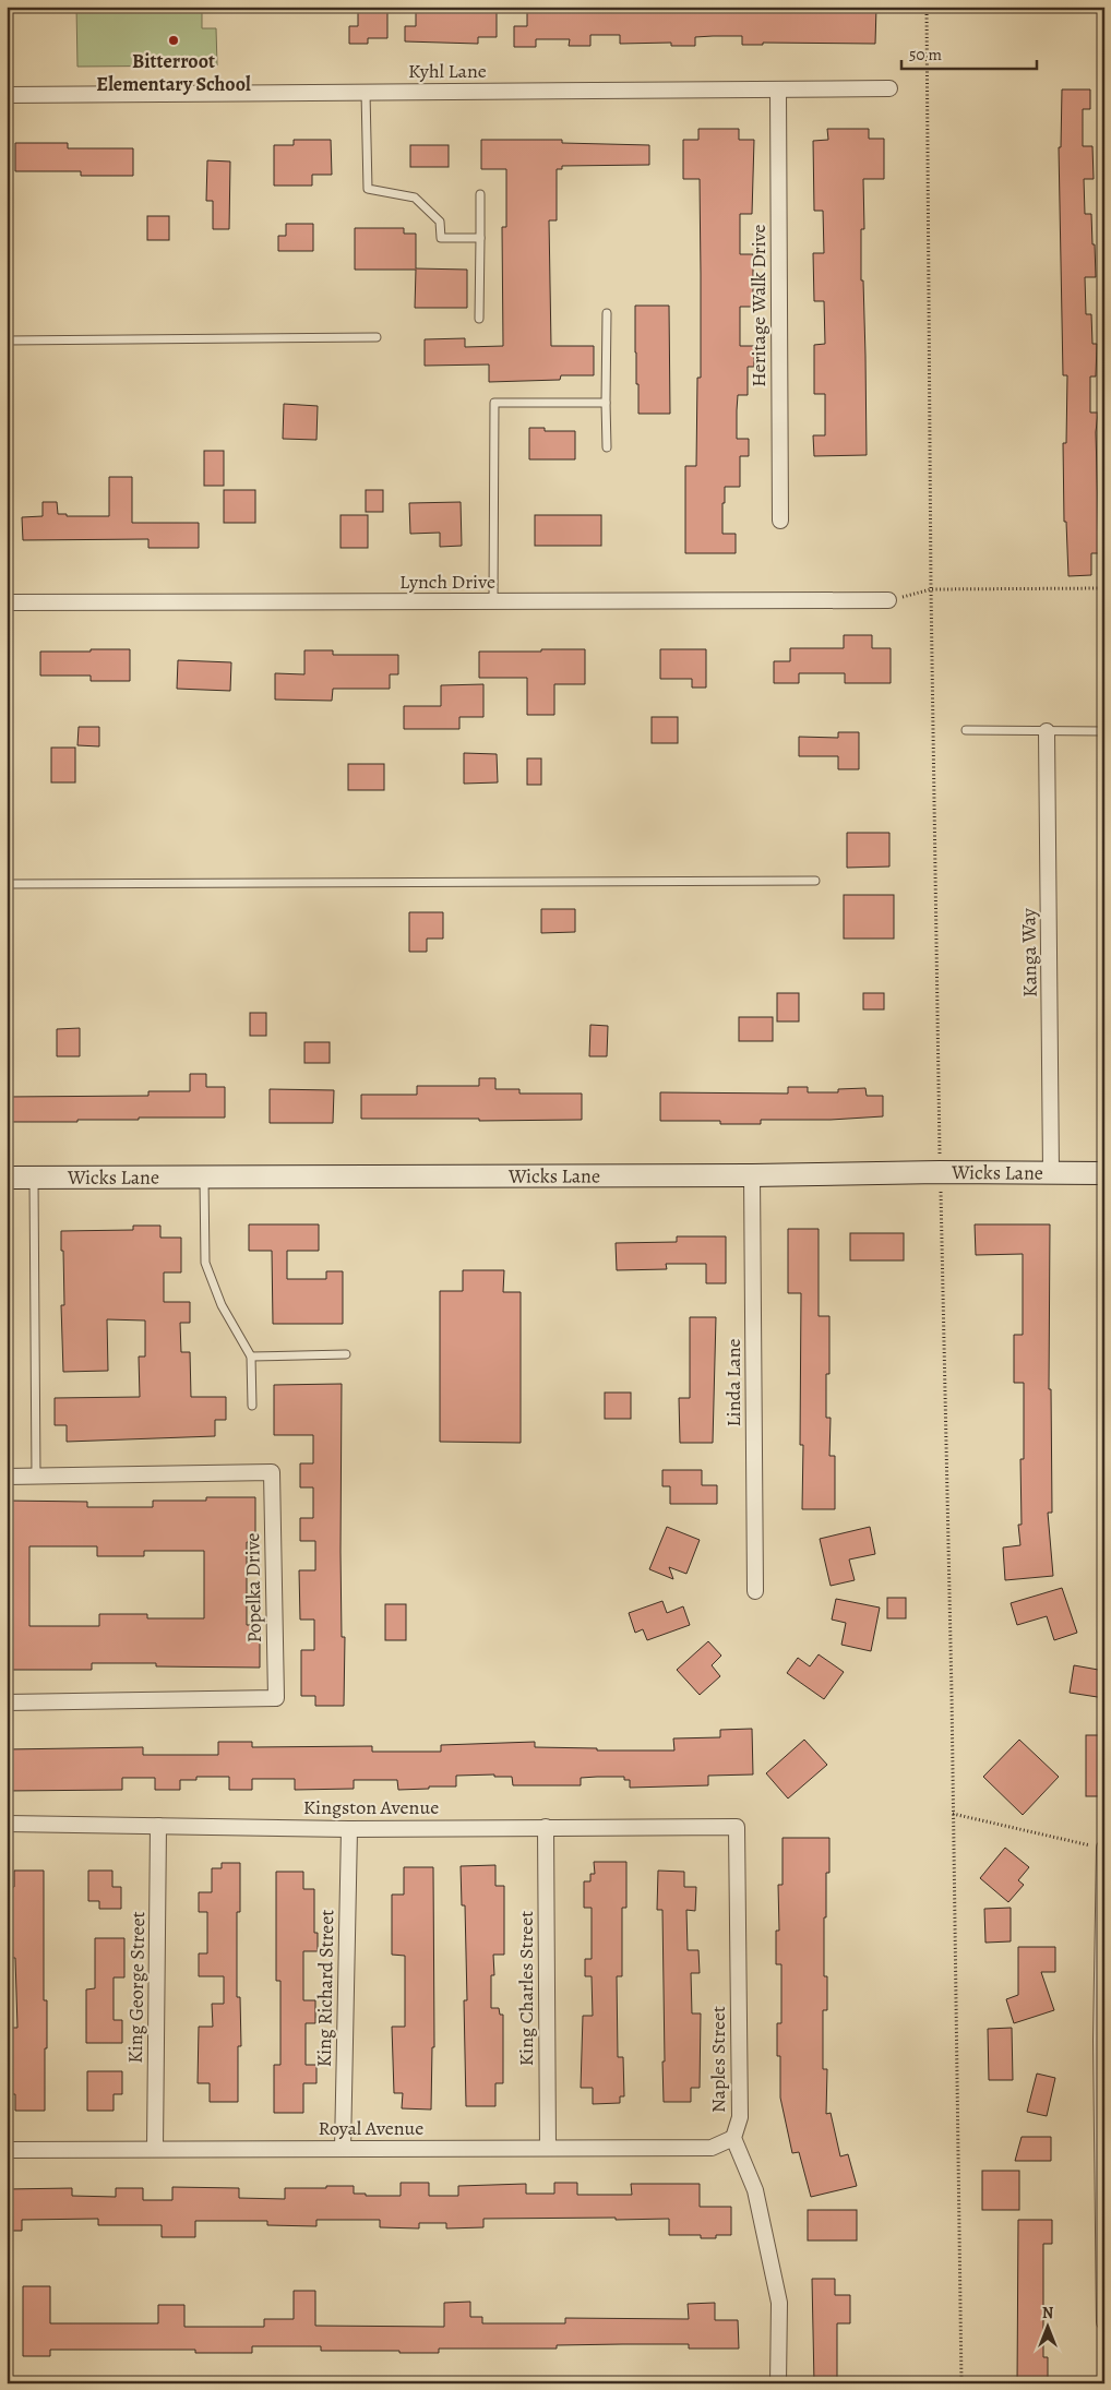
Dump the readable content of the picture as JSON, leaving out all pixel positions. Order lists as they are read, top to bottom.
{
  "streets": {
    "street": [
      "Kyhl Lane",
      "Heritage Walk Drive",
      "Lynch Drive",
      "Kanga Way",
      "Wicks Lane",
      "Linda Lane",
      "Popelka Drive",
      "Kingston Avenue",
      "King George Street",
      "King Richard Street",
      "King Charles Street",
      "Naples Street",
      "Royal Avenue"
    ]
  },
  "crossings": [
    ["Kyhl Lane", "Heritage Walk Drive"],
    ["Kanga Way", "Wicks Lane"],
    ["Wicks Lane", "Linda Lane"],
    ["Kingston Avenue", "King George Street"],
    ["Kingston Avenue", "King Richard Street"],
    ["Kingston Avenue", "King Charles Street"],
    ["Kingston Avenue", "Naples Street"],
    ["King George Street", "Royal Avenue"],
    ["King Richard Street", "Royal Avenue"],
    ["King Charles Street", "Royal Avenue"],
    ["Naples Street", "Royal Avenue"]
  ],
  "places": ["Bitterroot Elementary School"],
  "scale_bar": "50 m",
  "north": "top"
}
